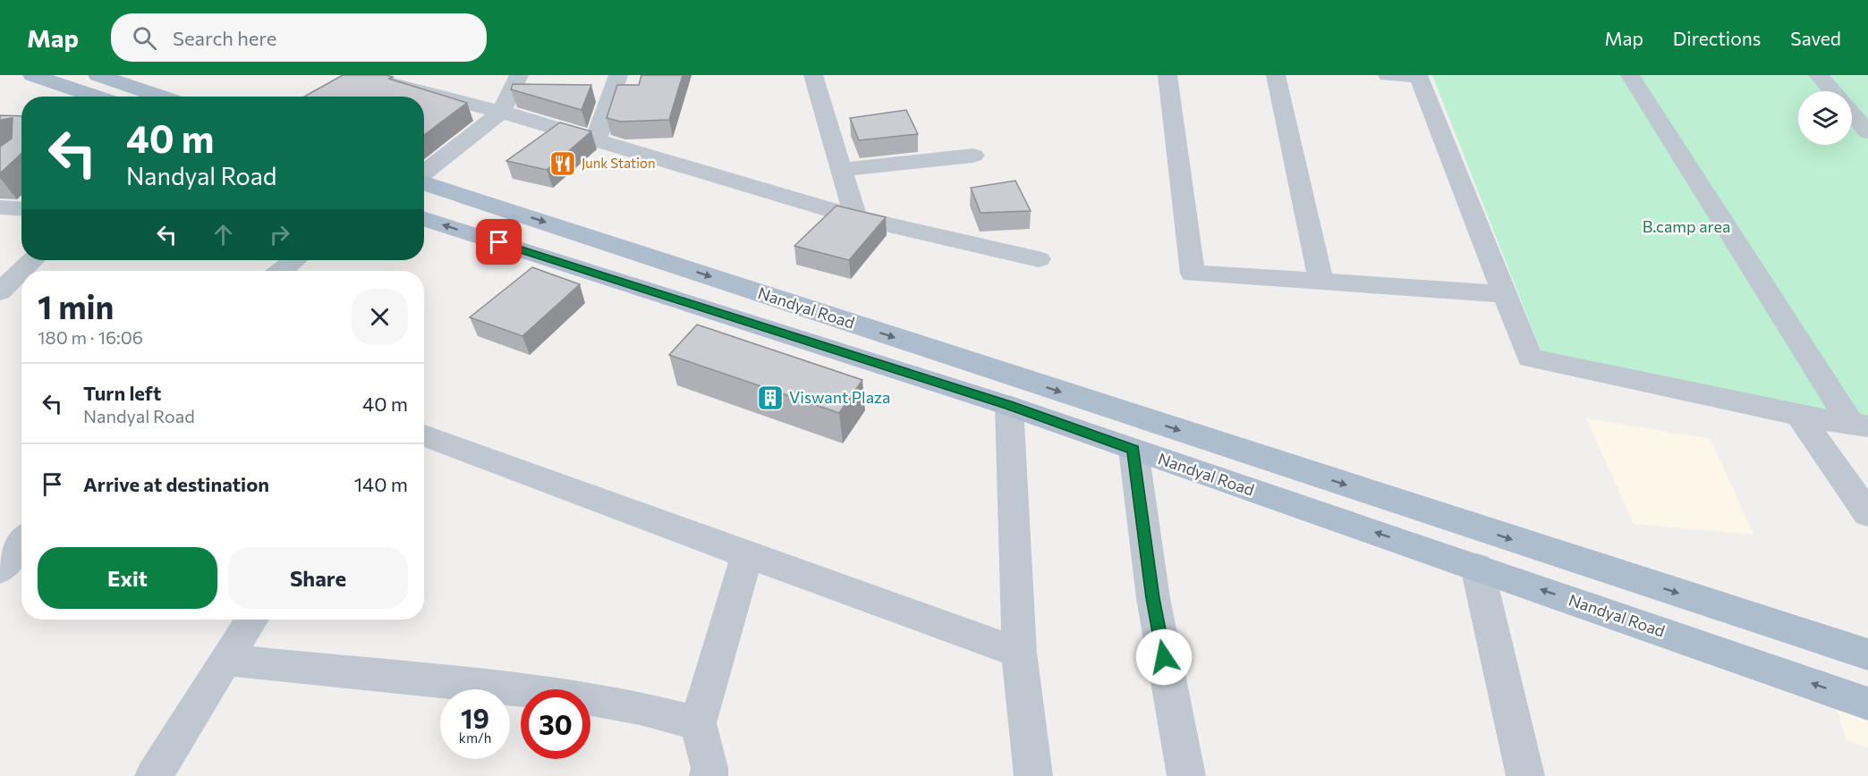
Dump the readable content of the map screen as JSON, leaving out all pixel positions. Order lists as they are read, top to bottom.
{
  "streets": {
    "main road": ["Nandyal Road"]
  },
  "parks": ["B.camp area"],
  "places": {
    "restaurant": ["Junk Station"],
    "building": ["Viswant Plaza"]
  },
  "page": {
    "header": "Map",
    "search": "Search here",
    "nav": ["Map", "Directions", "Saved"],
    "turn": ["40 m", "Nandyal Road"],
    "heading": ["1 min", "180 m · 16:06"],
    "list": [
      {
        "name": "Turn left",
        "note": "Nandyal Road",
        "value": "40 m"
      },
      {
        "name": "Arrive at destination",
        "value": "140 m"
      }
    ],
    "buttons": ["Exit", "Share"],
    "speed": "19 km/h",
    "limit": "30"
  }
}
